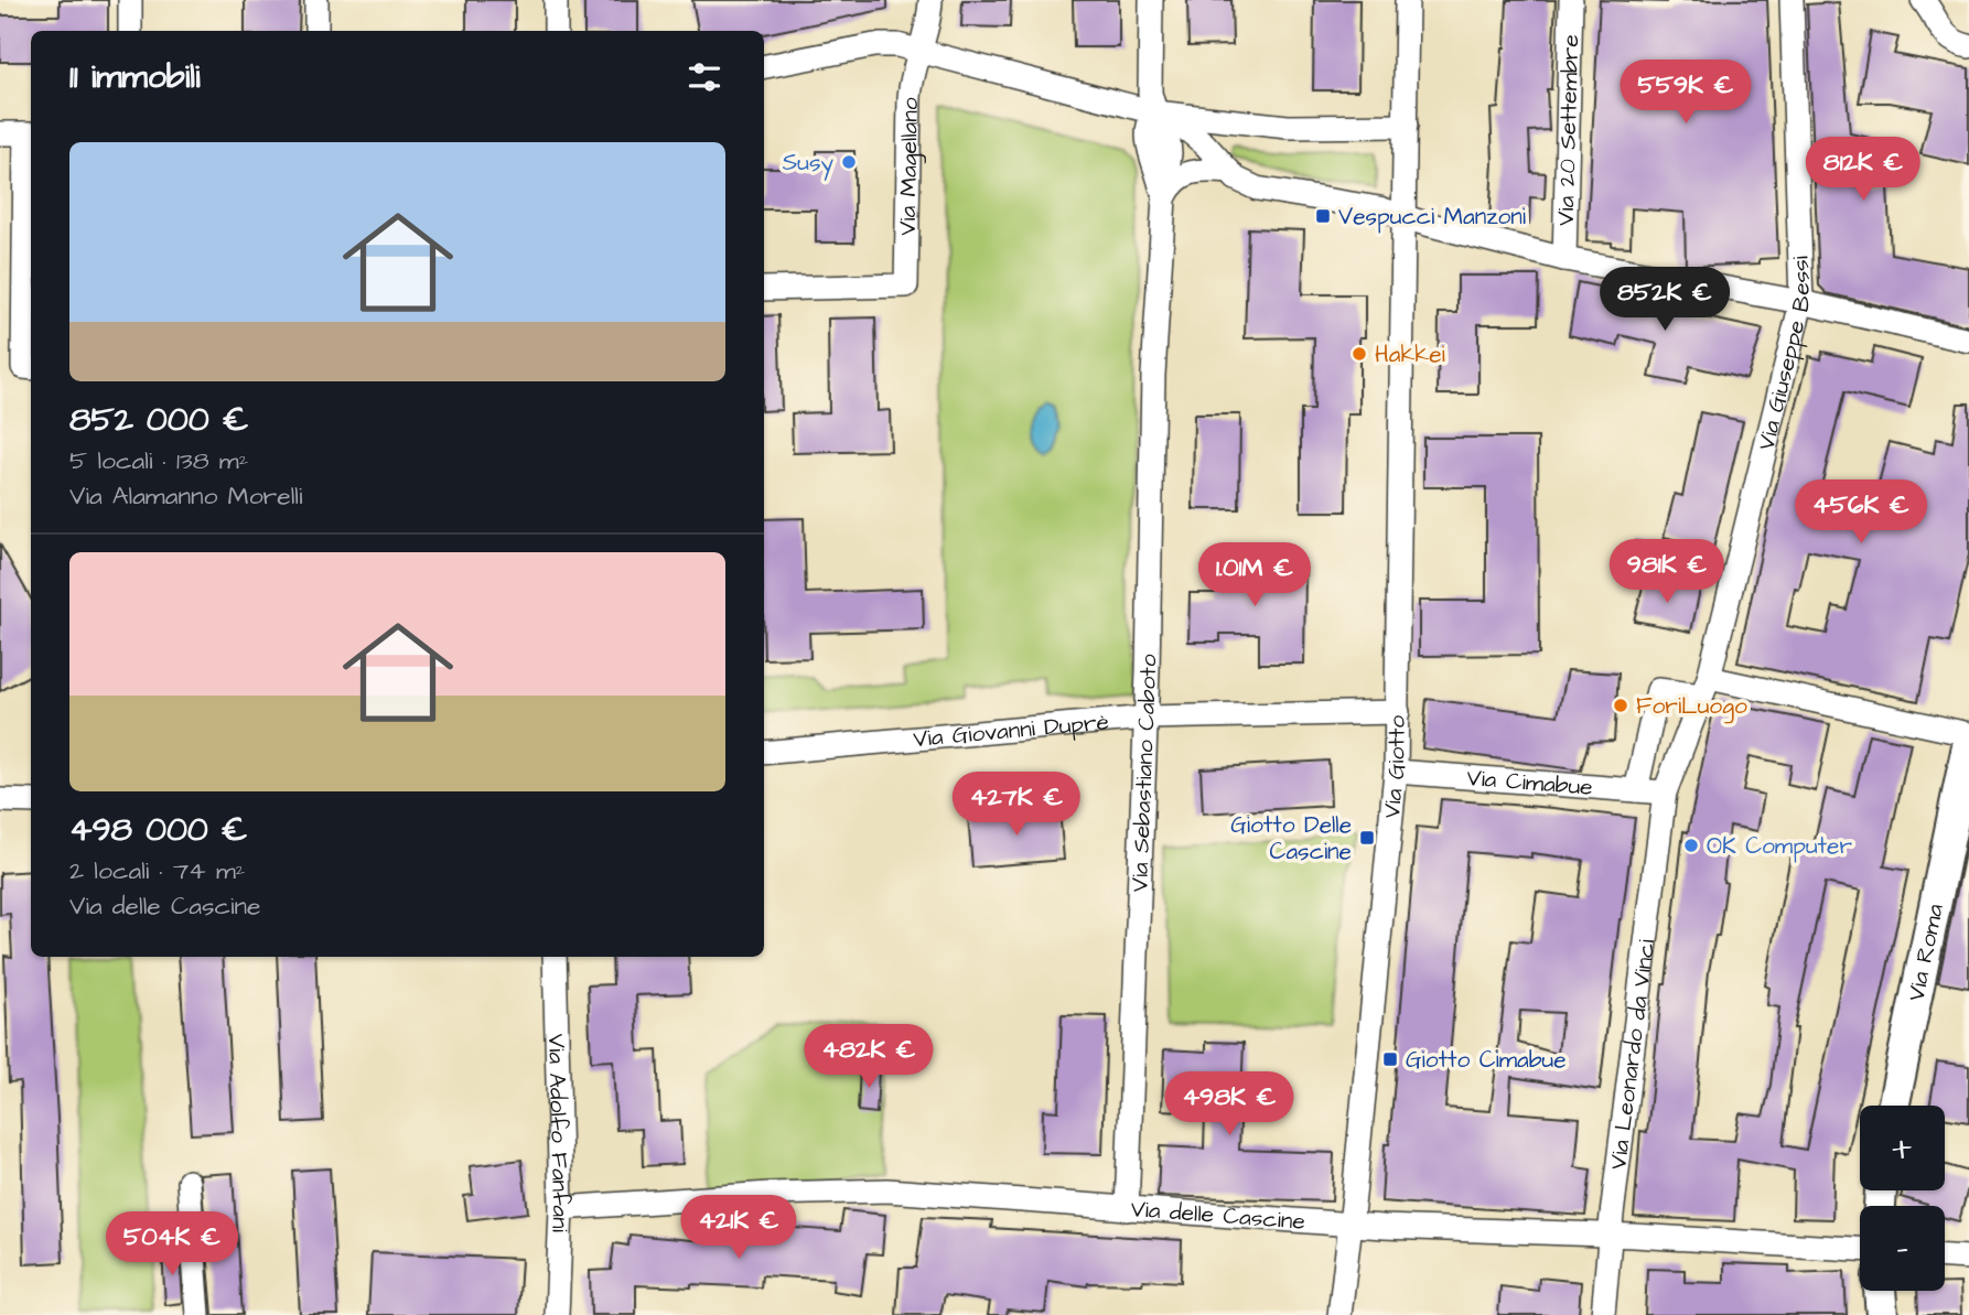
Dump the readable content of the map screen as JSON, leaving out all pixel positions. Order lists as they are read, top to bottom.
{
  "streets": {
    "main road": ["Via Roma"],
    "street": [
      "Via 20 Settembre",
      "Via Magellano",
      "Via Giuseppe Bessi",
      "Via Giovanni Duprè",
      "Via Giotto",
      "Via Sebastiano Caboto",
      "Via Cimabue",
      "Via Leonardo da Vinci",
      "Via Adolfo Fanfani",
      "Via delle Cascine"
    ]
  },
  "crossings": [
    ["Via Giuseppe Bessi", "Via Cimabue"],
    ["Via Giuseppe Bessi", "Via Leonardo da Vinci"],
    ["Via Giovanni Duprè", "Via Giotto"],
    ["Via Giovanni Duprè", "Via Sebastiano Caboto"],
    ["Via Giotto", "Via Cimabue"],
    ["Via Giotto", "Via delle Cascine"],
    ["Via Sebastiano Caboto", "Via delle Cascine"],
    ["Via Cimabue", "Via Leonardo da Vinci"],
    ["Via Leonardo da Vinci", "Via delle Cascine"],
    ["Via Adolfo Fanfani", "Via delle Cascine"]
  ],
  "places": {
    "other": [
      "Susy",
      "Hakkei",
      "ForiLuogo",
      "OK Computer"
    ],
    "transit": ["Vespucci Manzoni", "Giotto Delle Cascine", "Giotto Cimabue"]
  },
  "page": {
    "heading": "11 immobili",
    "price": [
      "559K €",
      "812K €",
      "852K €",
      "456K €",
      "981K €",
      "1.01M €",
      "427K €",
      "482K €",
      "498K €",
      "421K €",
      "504K €"
    ],
    "list": [
      {
        "name": "852 000 €",
        "note": "5 locali · 138 m² · Via Alamanno Morelli"
      },
      {
        "name": "498 000 €",
        "note": "2 locali · 74 m² · Via delle Cascine"
      }
    ],
    "map_buttons": ["+", "−"]
  }
}
